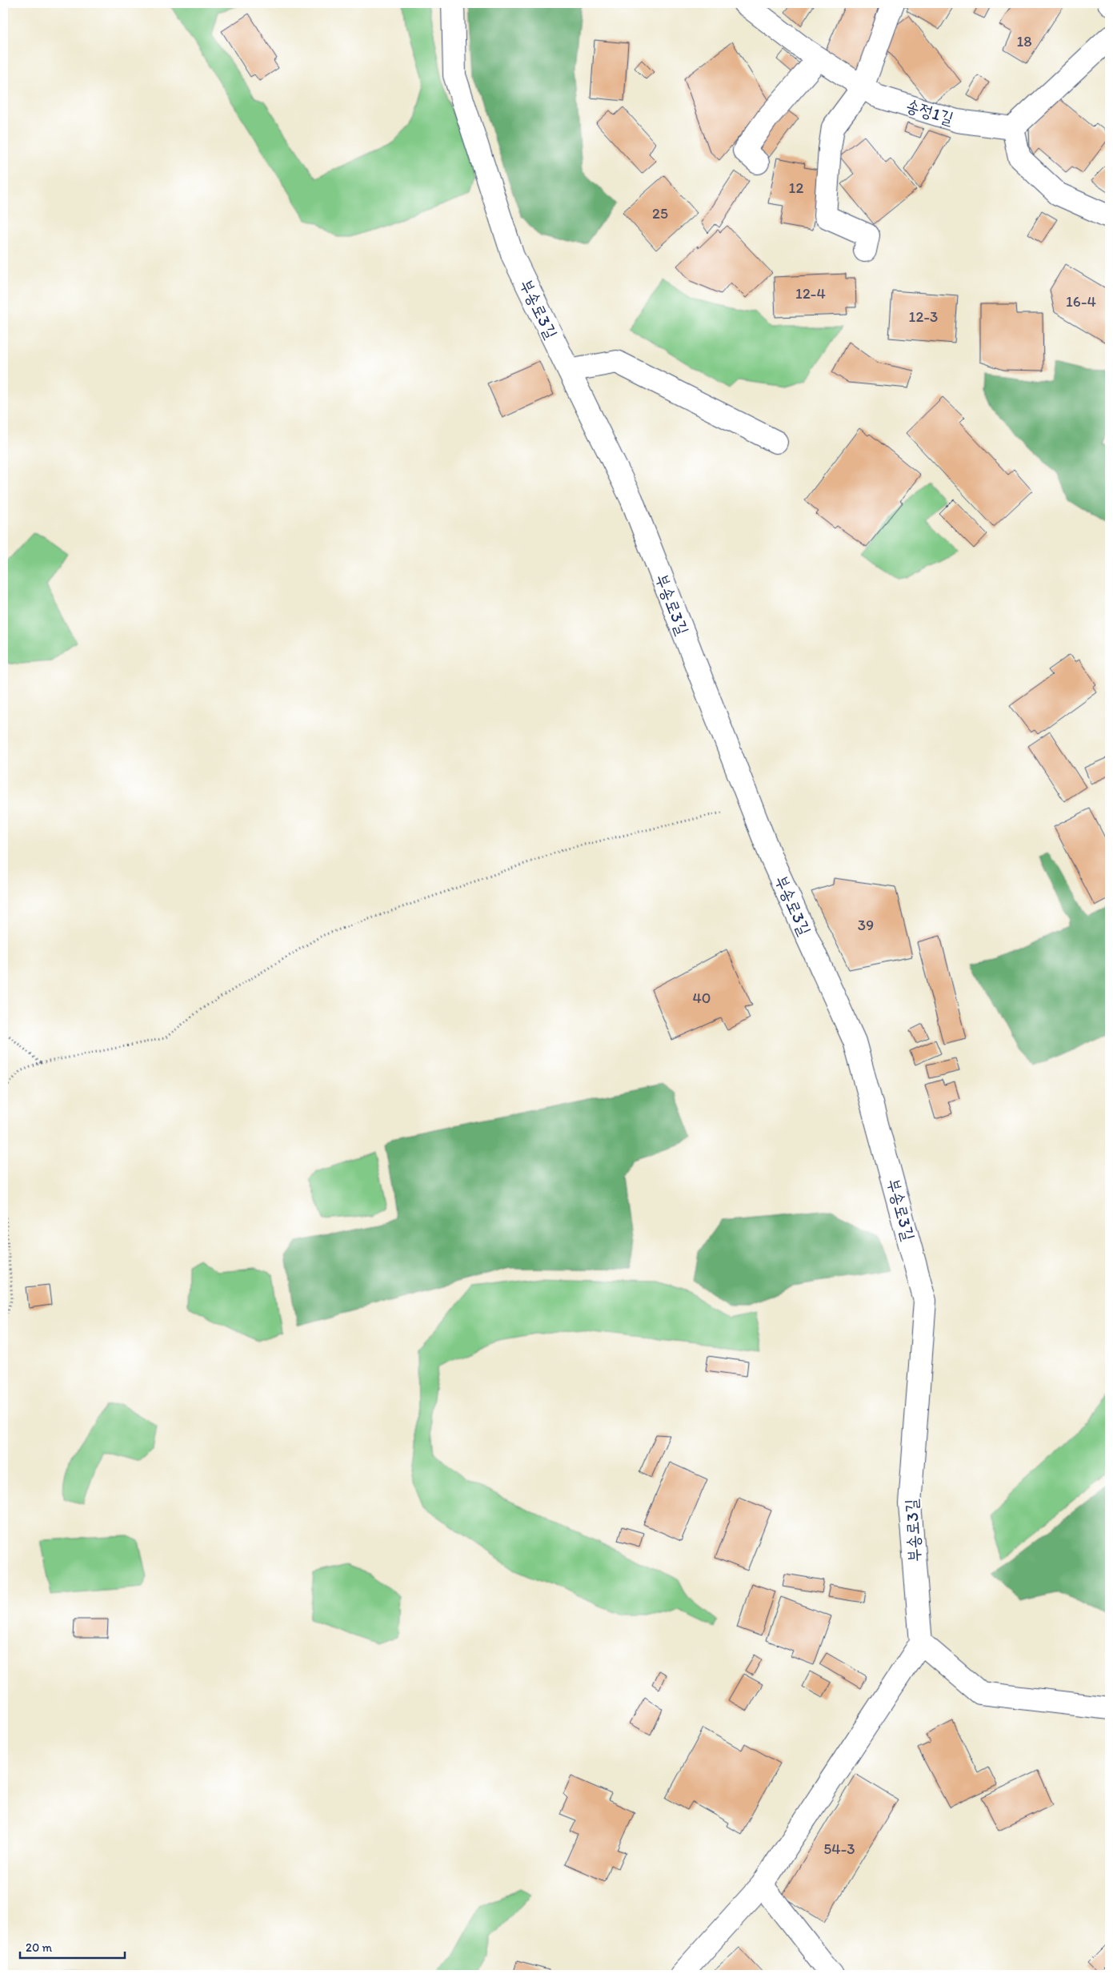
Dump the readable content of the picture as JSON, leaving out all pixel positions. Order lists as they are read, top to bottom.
{
  "streets": {
    "street": ["송정1길", "부송로3길"]
  },
  "house_numbers": [
    "18",
    "12",
    "25",
    "12-4",
    "16-4",
    "12-3",
    "39",
    "40",
    "54-3"
  ],
  "scale_bar": "20 m"
}
